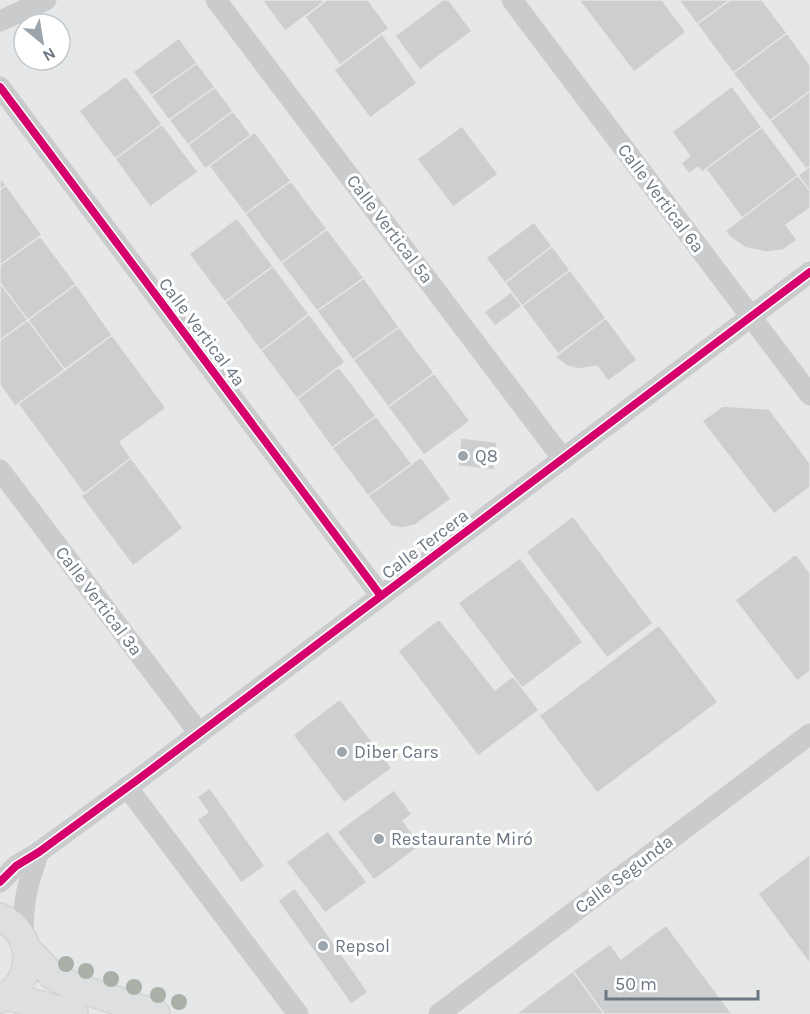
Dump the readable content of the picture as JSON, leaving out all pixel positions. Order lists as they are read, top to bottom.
{
  "streets": {
    "street": [
      "Calle Vertical 6ª",
      "Calle Vertical 5ª",
      "Calle Vertical 4ª",
      "Calle Tercera",
      "Calle Vertical 3ª",
      "Calle Segunda"
    ]
  },
  "crossings": [
    ["Calle Vertical 6ª", "Calle Tercera"],
    ["Calle Vertical 5ª", "Calle Tercera"],
    ["Calle Vertical 4ª", "Calle Tercera"],
    ["Calle Tercera", "Calle Vertical 3ª"]
  ],
  "places": [
    "Q8",
    "Diber Cars",
    "Restaurante Miró",
    "Repsol"
  ],
  "scale_bar": "50 m",
  "north": "bottom right"
}
